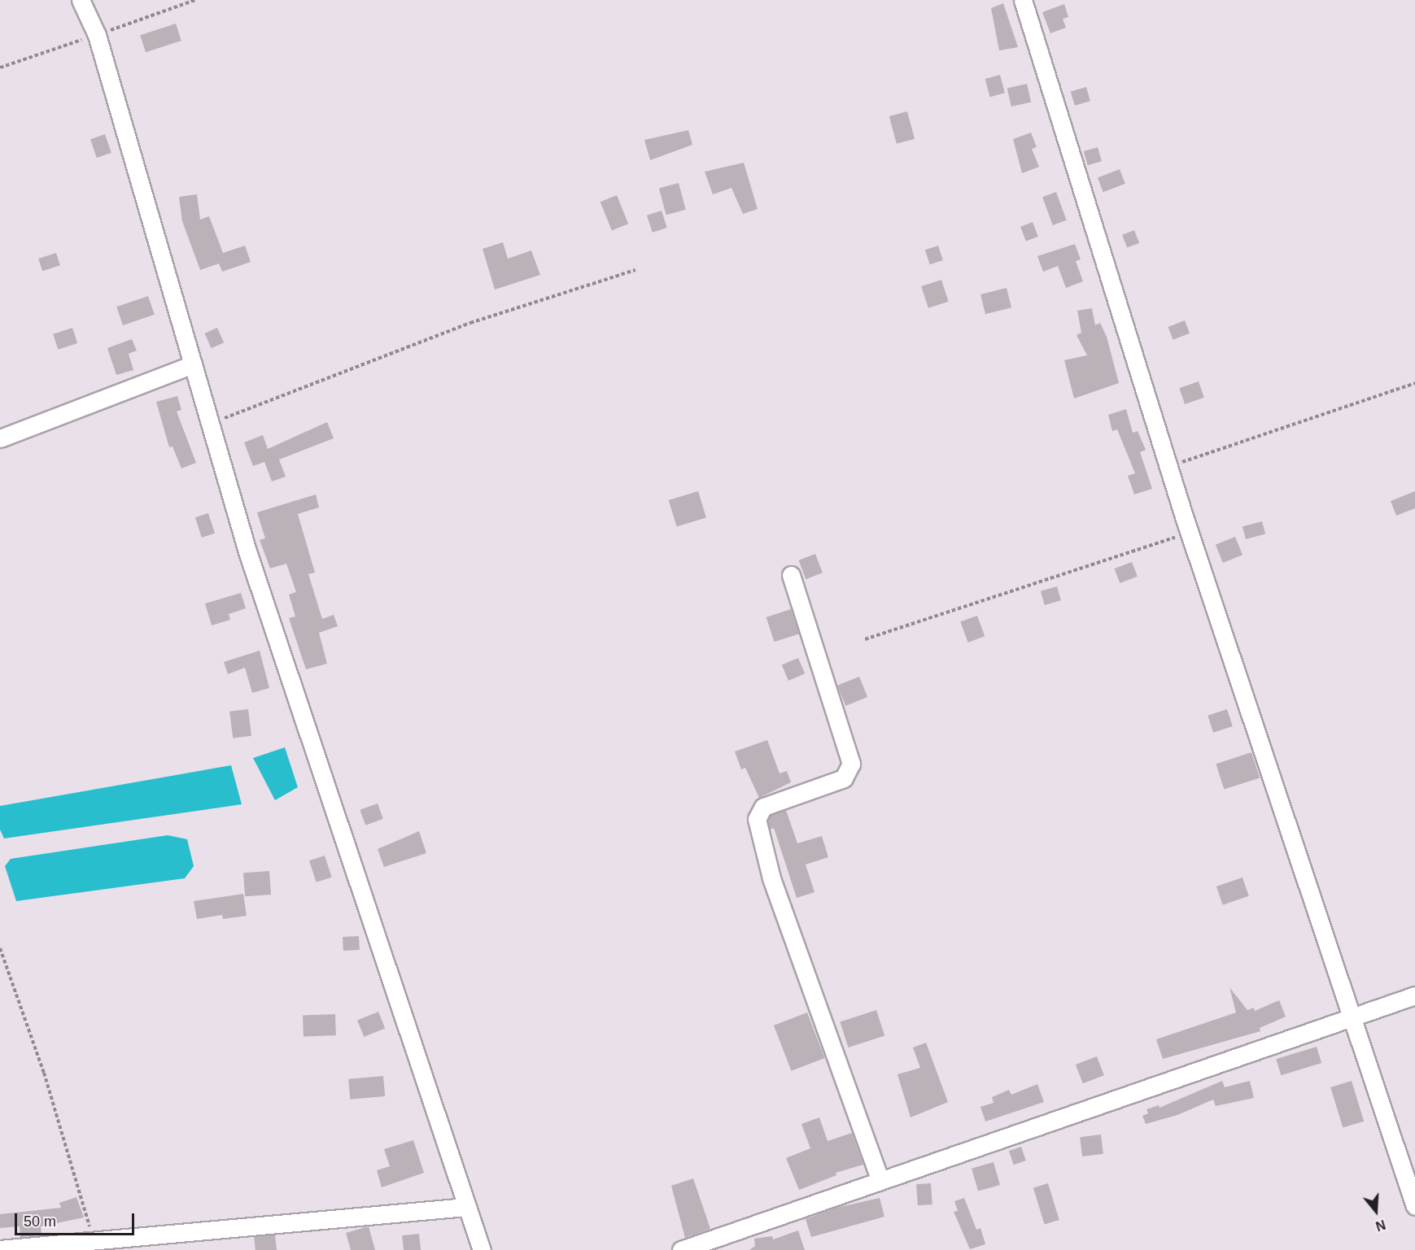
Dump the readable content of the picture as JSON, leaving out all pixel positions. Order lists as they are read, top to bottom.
{
  "scale_bar": "50 m",
  "north": "bottom"
}
